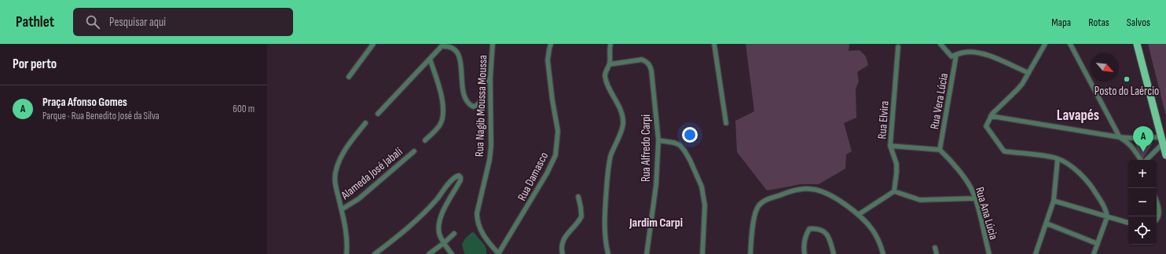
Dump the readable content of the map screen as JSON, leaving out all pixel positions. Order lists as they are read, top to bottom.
{
  "streets": {
    "street": [
      "Rua Vera Lúcia",
      "Rua Nagib Moussa Moussa",
      "Rua Elvira",
      "Rua Alfredo Carpi",
      "Alameda José Jabali",
      "Rua Damasco",
      "Rua Ana Lúcia"
    ]
  },
  "crossings": [
    ["Rua Vera Lúcia", "Rua Elvira"],
    ["Rua Vera Lúcia", "Rua Ana Lúcia"],
    ["Rua Nagib Moussa Moussa", "Rua Damasco"],
    ["Rua Elvira", "Rua Ana Lúcia"]
  ],
  "districts": ["Lavapés", "Jardim Carpi"],
  "places": ["Posto do Laércio"],
  "north": "bottom right",
  "page": {
    "header": "Pathlet",
    "search": "Pesquisar aqui",
    "nav": ["Mapa", "Rotas", "Salvos"],
    "heading": "Por perto",
    "list": [
      {
        "mark": "A",
        "name": "Praça Afonso Gomes",
        "note": "Parque · Rua Benedito José da Silva",
        "value": "600 m"
      }
    ],
    "pins": "A",
    "map_buttons": ["+", "−"]
  }
}
